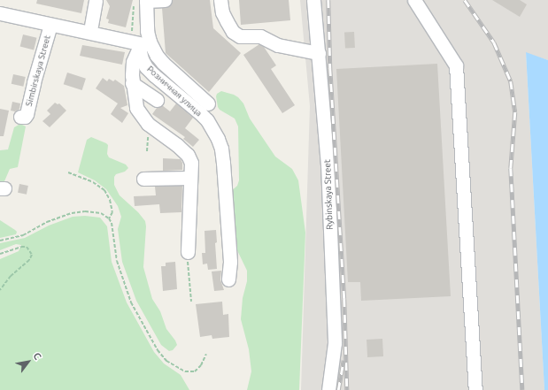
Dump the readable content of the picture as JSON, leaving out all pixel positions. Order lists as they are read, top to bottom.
{
  "streets": {
    "lane": ["Simbirskaya Street", "Розничная улица", "Rybinskaya Street"]
  },
  "north": "top right"
}
